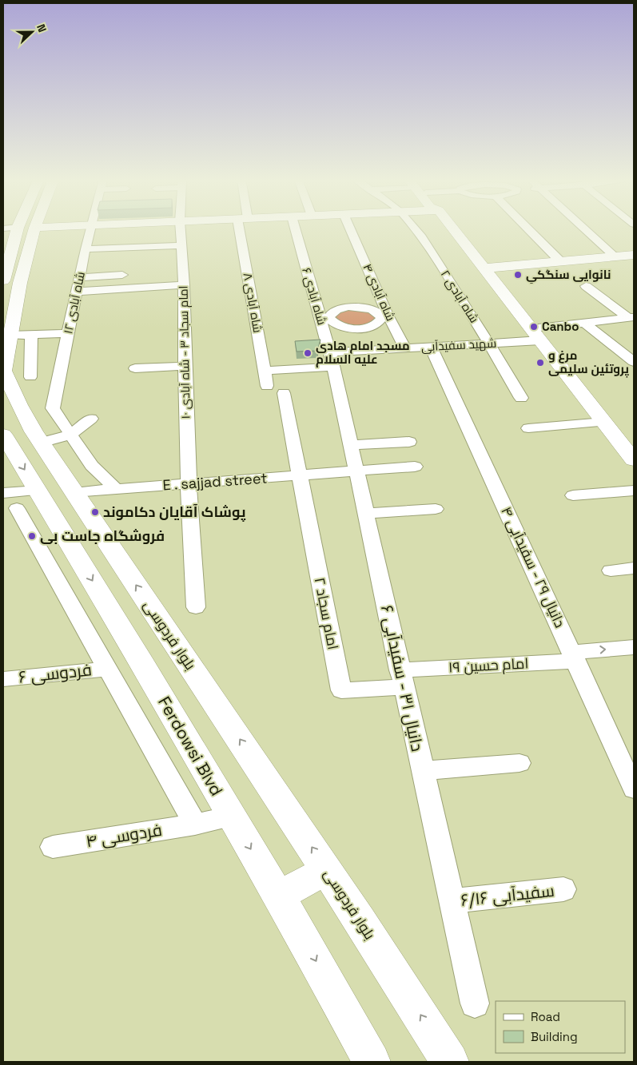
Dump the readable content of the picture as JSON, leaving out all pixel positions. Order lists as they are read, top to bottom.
{
  "streets": {
    "main road": ["بلوار فردوسی", "Ferdowsi Blvd"],
    "street": [
      "شاه آبادی ۴",
      "شاه آبادی ۶",
      "شاه آبادی ۲",
      "شاه آبادی ۱۲",
      "شاه آبادی ۸",
      "شهید سفیدآبی",
      "امام سجاد ۳ - شاه آبادی ۱۰",
      "E . sajjad street",
      "دانیال ۲۹ - سفیدآبی ۴",
      "امام سجاد ۲",
      "امام حسین ۱۹",
      "فردوسی ۶",
      "دانیال ۳۱ - سفیدآبی ۶",
      "فردوسی ۴",
      "سفیدآبی ۶/۱۶"
    ]
  },
  "crossings": [
    ["شاه آبادی ۴", "شهید سفیدآبی"],
    ["شاه آبادی ۶", "شهید سفیدآبی"],
    ["شاه آبادی ۶", "دانیال ۳۱ - سفیدآبی ۶"],
    ["شاه آبادی ۲", "شهید سفیدآبی"],
    ["شاه آبادی ۱۲", "E . sajjad street"],
    ["شاه آبادی ۸", "شهید سفیدآبی"],
    ["شهید سفیدآبی", "دانیال ۲۹ - سفیدآبی ۴"],
    ["شهید سفیدآبی", "دانیال ۳۱ - سفیدآبی ۶"],
    ["امام سجاد ۳ - شاه آبادی ۱۰", "E . sajjad street"],
    ["E . sajjad street", "امام سجاد ۲"],
    ["E . sajjad street", "بلوار فردوسی"],
    ["E . sajjad street", "دانیال ۳۱ - سفیدآبی ۶"],
    ["دانیال ۲۹ - سفیدآبی ۴", "امام حسین ۱۹"],
    ["امام سجاد ۲", "امام حسین ۱۹"],
    ["امام سجاد ۲", "دانیال ۳۱ - سفیدآبی ۶"],
    ["امام حسین ۱۹", "دانیال ۳۱ - سفیدآبی ۶"],
    ["دانیال ۳۱ - سفیدآبی ۶", "سفیدآبی ۶/۱۶"],
    ["Ferdowsi Blvd", "فردوسی ۴"]
  ],
  "one_way": ["بلوار فردوسی", "Ferdowsi Blvd"],
  "places": [
    "نانوایی سنگکیِ",
    "Canbo",
    "مسجد امام هادی علیه السلام",
    "مرغ و پروتئین سلیمی",
    "پوشاک آقایان دکاموند",
    "فروشگاه جاست بی"
  ],
  "legend": ["Road", "Building"],
  "north": "right"
}
